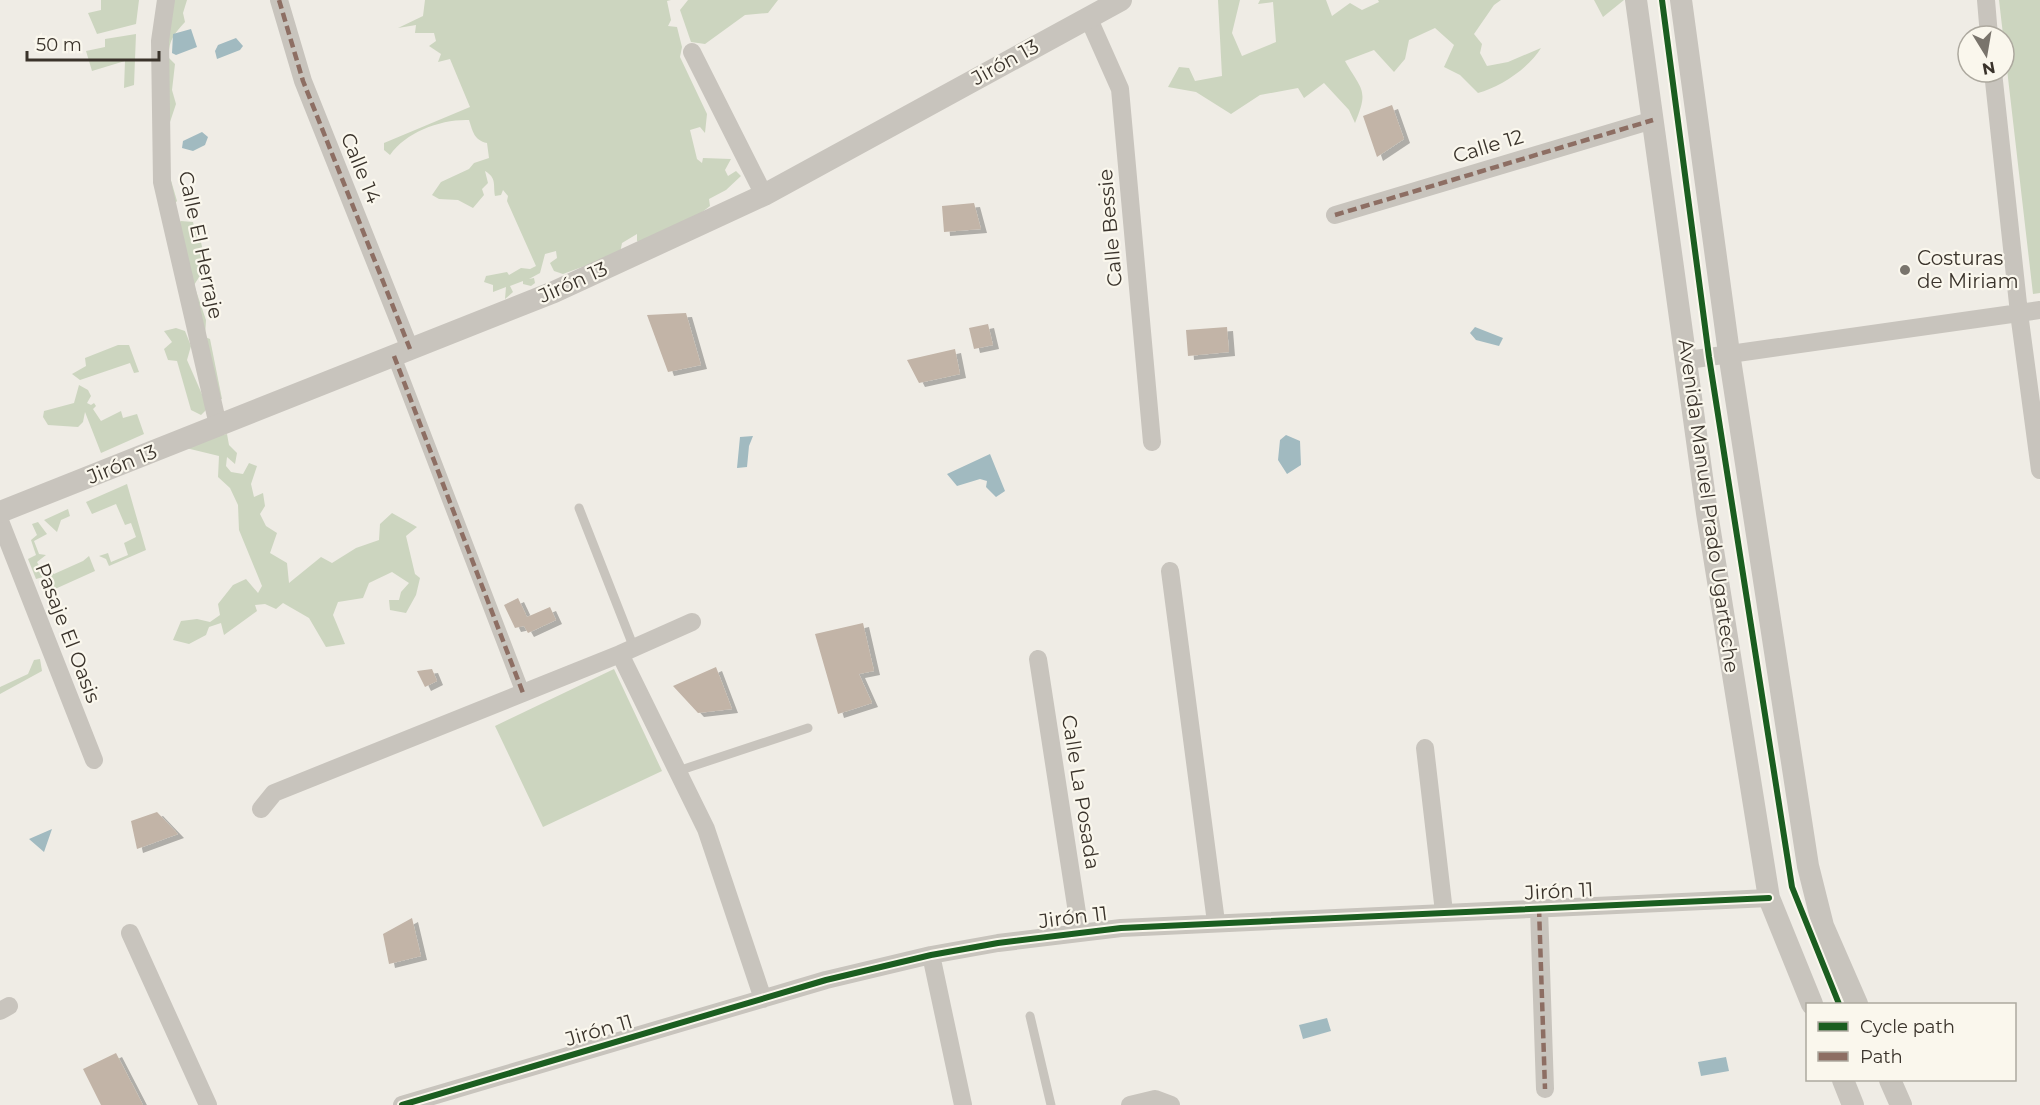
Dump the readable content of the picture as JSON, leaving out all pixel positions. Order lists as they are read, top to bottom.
{
  "streets": {
    "street": [
      "Jirón 13",
      "Calle 12",
      "Calle 14",
      "Calle Bessie",
      "Calle El Herraje",
      "Avenida Manuel Prado Ugarteche",
      "Pasaje El Oasis",
      "Calle La Posada",
      "Jirón 11"
    ]
  },
  "crossings": [
    ["Jirón 13", "Calle 14"],
    ["Jirón 13", "Calle Bessie"],
    ["Jirón 13", "Calle El Herraje"],
    ["Calle 12", "Avenida Manuel Prado Ugarteche"],
    ["Avenida Manuel Prado Ugarteche", "Jirón 11"],
    ["Calle La Posada", "Jirón 11"]
  ],
  "places": ["Costuras de Miriam"],
  "legend": ["Cycle path", "Path"],
  "scale_bar": "50 m",
  "north": "bottom"
}
